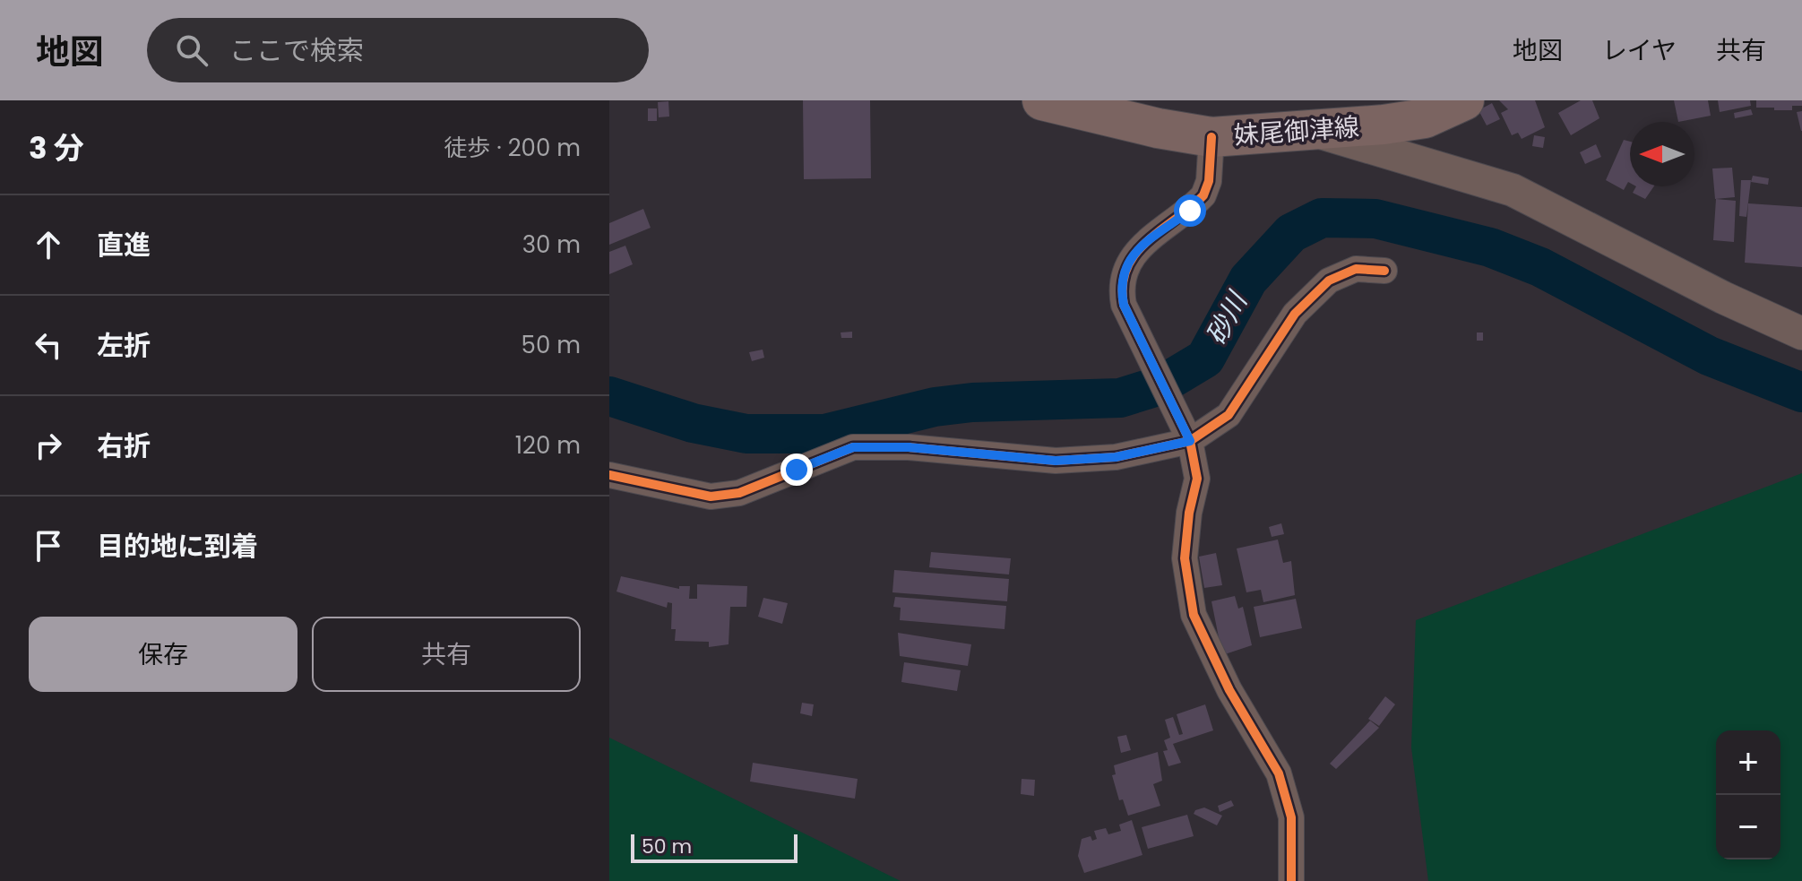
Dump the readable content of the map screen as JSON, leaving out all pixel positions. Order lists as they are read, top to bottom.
{
  "streets": {
    "main road": ["妹尾御津線"]
  },
  "water": ["砂川"],
  "scale_bar": "50 m",
  "north": "left",
  "page": {
    "header": "地図",
    "search": "ここで検索",
    "nav": ["地図", "レイヤ", "共有"],
    "heading": ["3 分", "徒歩 · 200 m"],
    "list": [
      ["直進", "30 m"],
      ["左折", "50 m"],
      ["右折", "120 m"],
      "目的地に到着"
    ],
    "buttons": ["保存", "共有"],
    "map_buttons": ["+", "−"],
    "scale": "50 m"
  }
}
